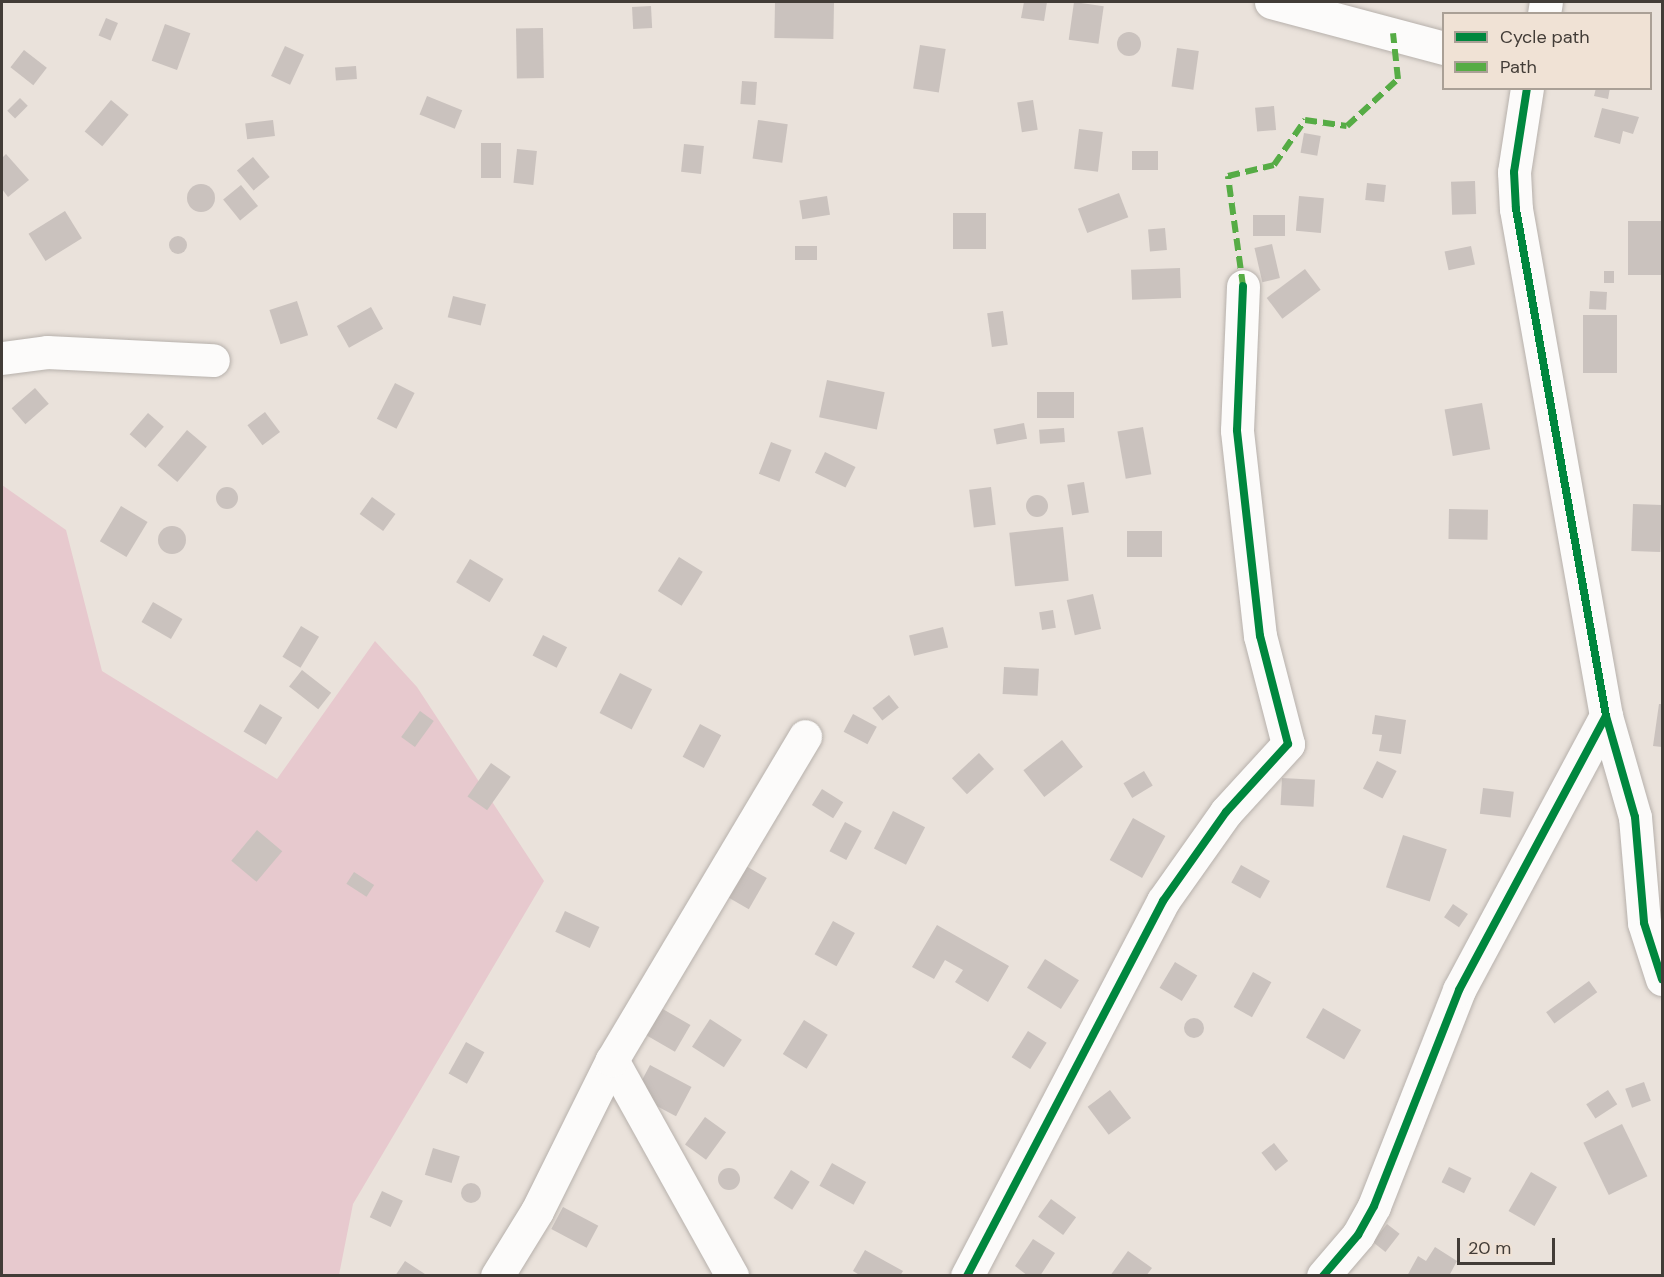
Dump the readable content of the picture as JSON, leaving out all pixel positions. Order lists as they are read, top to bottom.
{
  "legend": ["Cycle path", "Path"],
  "scale_bar": "20 m"
}
